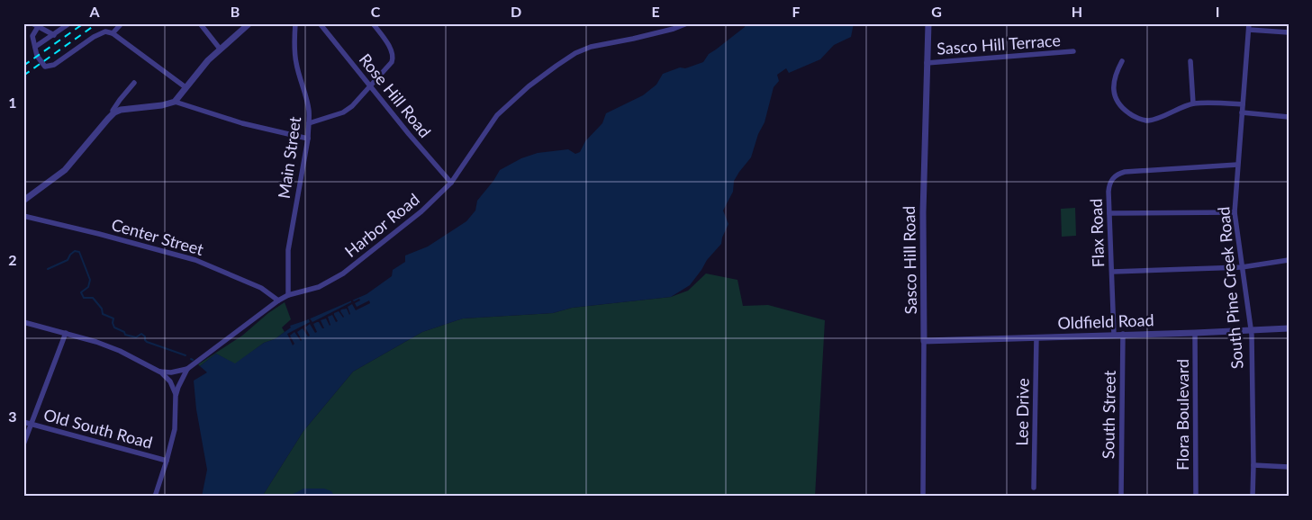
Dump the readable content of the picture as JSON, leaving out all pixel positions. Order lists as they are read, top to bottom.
{
  "streets": {
    "street": [
      "Sasco Hill Terrace",
      "Rose Hill Road",
      "Main Street",
      "Harbor Road",
      "Flax Road",
      "Center Street",
      "Sasco Hill Road",
      "South Pine Creek Road",
      "Oldfield Road",
      "Lee Drive",
      "South Street",
      "Flora Boulevard",
      "Old South Road"
    ]
  },
  "crossings": [
    ["Sasco Hill Terrace", "Sasco Hill Road"],
    ["Rose Hill Road", "Harbor Road"],
    ["Main Street", "Harbor Road"],
    ["Harbor Road", "Center Street"],
    ["Harbor Road", "Old South Road"],
    ["Flax Road", "South Pine Creek Road"],
    ["Flax Road", "Oldfield Road"],
    ["Sasco Hill Road", "Oldfield Road"],
    ["South Pine Creek Road", "Oldfield Road"],
    ["Oldfield Road", "Lee Drive"],
    ["Oldfield Road", "South Street"],
    ["Oldfield Road", "Flora Boulevard"]
  ],
  "grid": {
    "columns": [
      "A",
      "B",
      "C",
      "D",
      "E",
      "F",
      "G",
      "H",
      "I"
    ],
    "rows": ["1", "2", "3"]
  }
}
